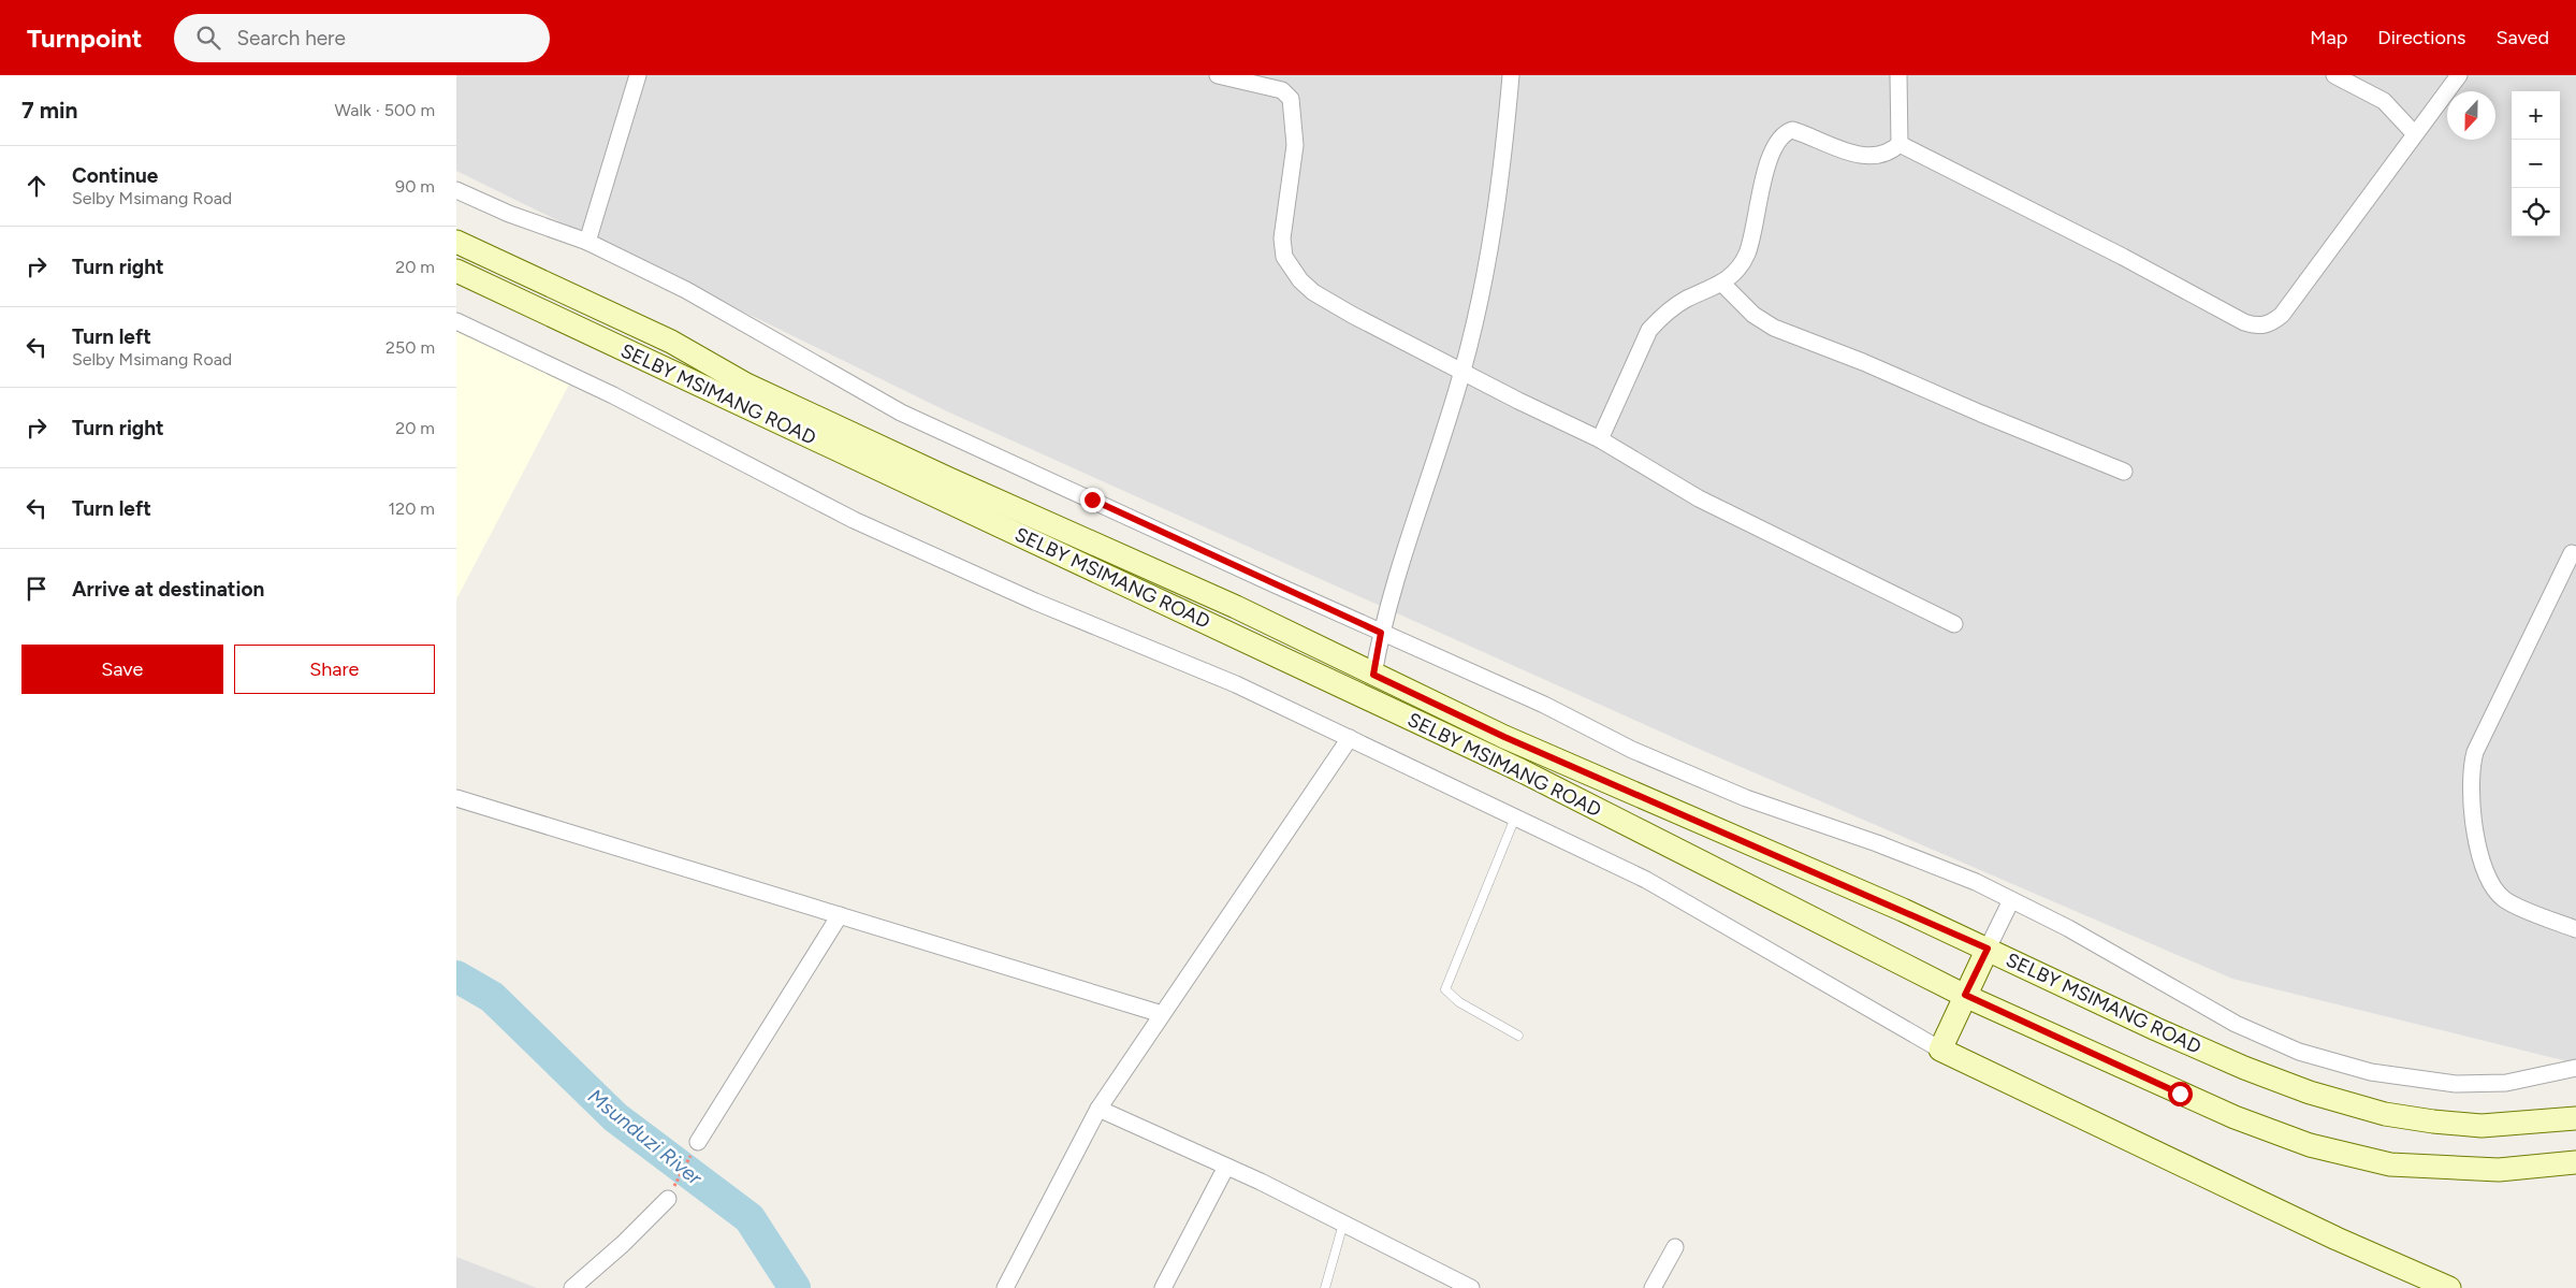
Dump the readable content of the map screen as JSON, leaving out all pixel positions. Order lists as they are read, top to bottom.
{
  "streets": {
    "main road": ["SELBY MSIMANG ROAD"]
  },
  "water": ["Msunduzi River"],
  "north": "bottom",
  "page": {
    "header": "Turnpoint",
    "search": "Search here",
    "nav": ["Map", "Directions", "Saved"],
    "heading": ["7 min", "Walk · 500 m"],
    "map_buttons": ["+", "−"],
    "list": [
      ["Continue", "Selby Msimang Road", "90 m"],
      ["Turn right", "20 m"],
      ["Turn left", "Selby Msimang Road", "250 m"],
      ["Turn right", "20 m"],
      ["Turn left", "120 m"],
      "Arrive at destination"
    ],
    "buttons": ["Save", "Share"]
  }
}
